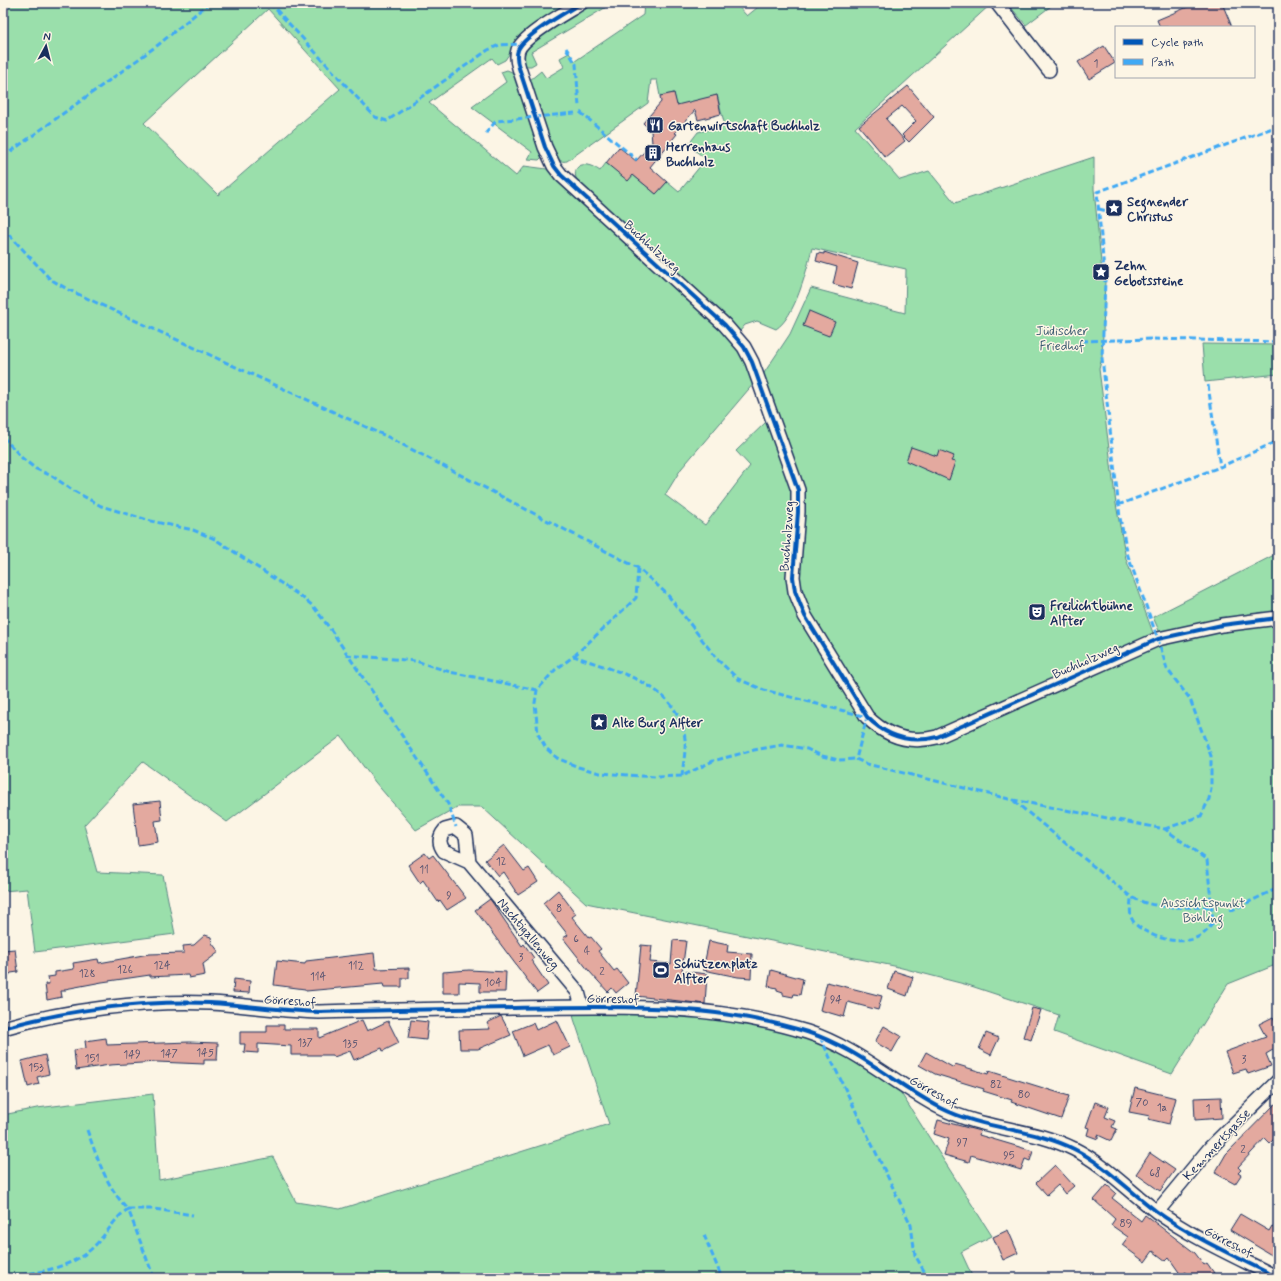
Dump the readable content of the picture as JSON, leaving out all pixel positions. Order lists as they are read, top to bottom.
{
  "streets": {
    "street": [
      "Buchholzweg",
      "Nachtigallenweg",
      "Görreshof",
      "Kemmertsgasse"
    ]
  },
  "crossings": [
    ["Nachtigallenweg", "Görreshof"],
    ["Görreshof", "Kemmertsgasse"]
  ],
  "parks": ["Jüdischer Friedhof", "Aussichtspunkt Böhling"],
  "places": {
    "restaurant": ["Gartenwirtschaft Buchholz"],
    "building": ["Herrenhaus Buchholz"],
    "place": ["Segnender Christus", "Zehn Gebotssteine", "Alte Burg Alfter"],
    "theatre": ["Freilichtbühne Alfter"],
    "sports": ["Schützenplatz Alfter"]
  },
  "house_numbers": [
    "1",
    "12",
    "11",
    "9",
    "8",
    "6",
    "4",
    "3",
    "124",
    "112",
    "126",
    "2",
    "128",
    "114",
    "104",
    "94",
    "137",
    "135",
    "145",
    "147",
    "149",
    "151",
    "3",
    "153",
    "82",
    "80",
    "70",
    "1a",
    "1",
    "97",
    "2",
    "95",
    "68",
    "89"
  ],
  "legend": ["Cycle path", "Path"],
  "north": "top"
}
